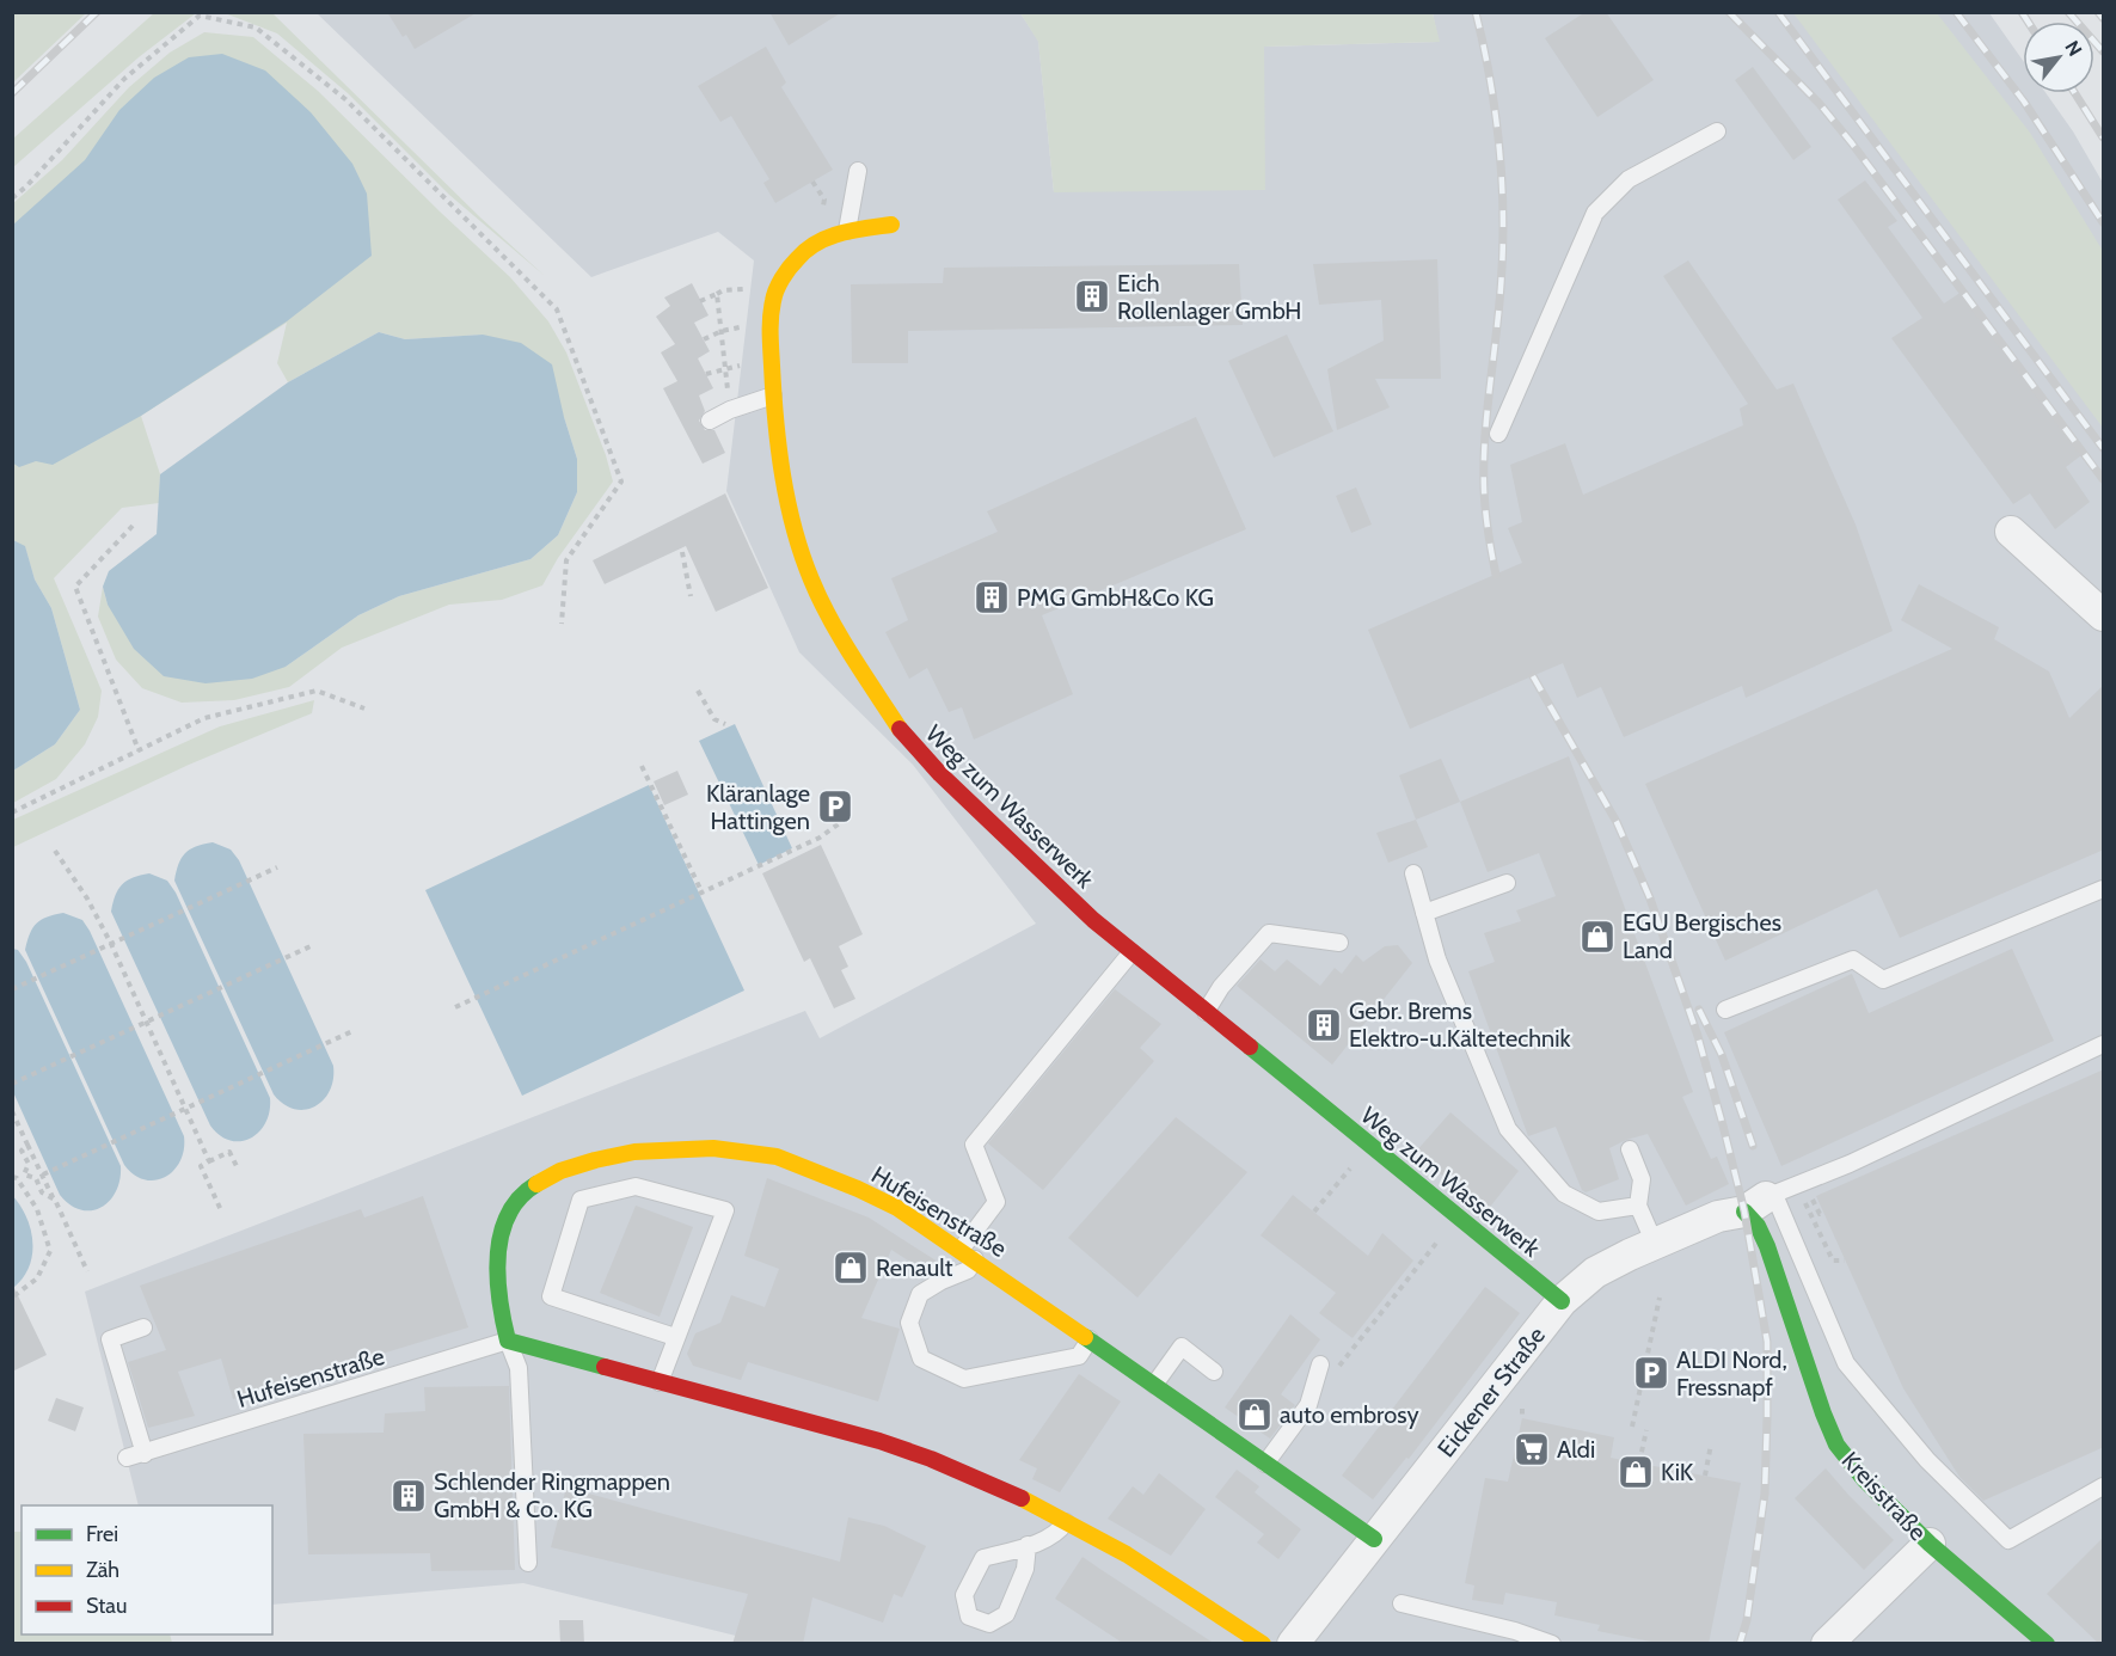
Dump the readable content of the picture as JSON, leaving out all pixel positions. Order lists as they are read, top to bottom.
{
  "streets": {
    "street": [
      "Weg zum Wasserwerk",
      "Hufeisenstraße",
      "Eickener Straße",
      "Kreisstraße"
    ]
  },
  "crossings": [
    ["Weg zum Wasserwerk", "Eickener Straße"],
    ["Hufeisenstraße", "Eickener Straße"],
    ["Eickener Straße", "Kreisstraße"]
  ],
  "places": {
    "building": [
      "Eich Rollenlager GmbH",
      "PMG GmbH&Co KG",
      "Gebr. Brems Elektro-u.Kältetechnik",
      "Schlender Ringmappen GmbH & Co. KG"
    ],
    "parking": ["Kläranlage Hattingen", "ALDI Nord, Fressnapf"],
    "shop": [
      "EGU Bergisches Land",
      "Renault",
      "auto embrosy",
      "KiK"
    ],
    "supermarket": ["Aldi"]
  },
  "legend": ["Frei", "Zäh", "Stau"],
  "north": "top right"
}
